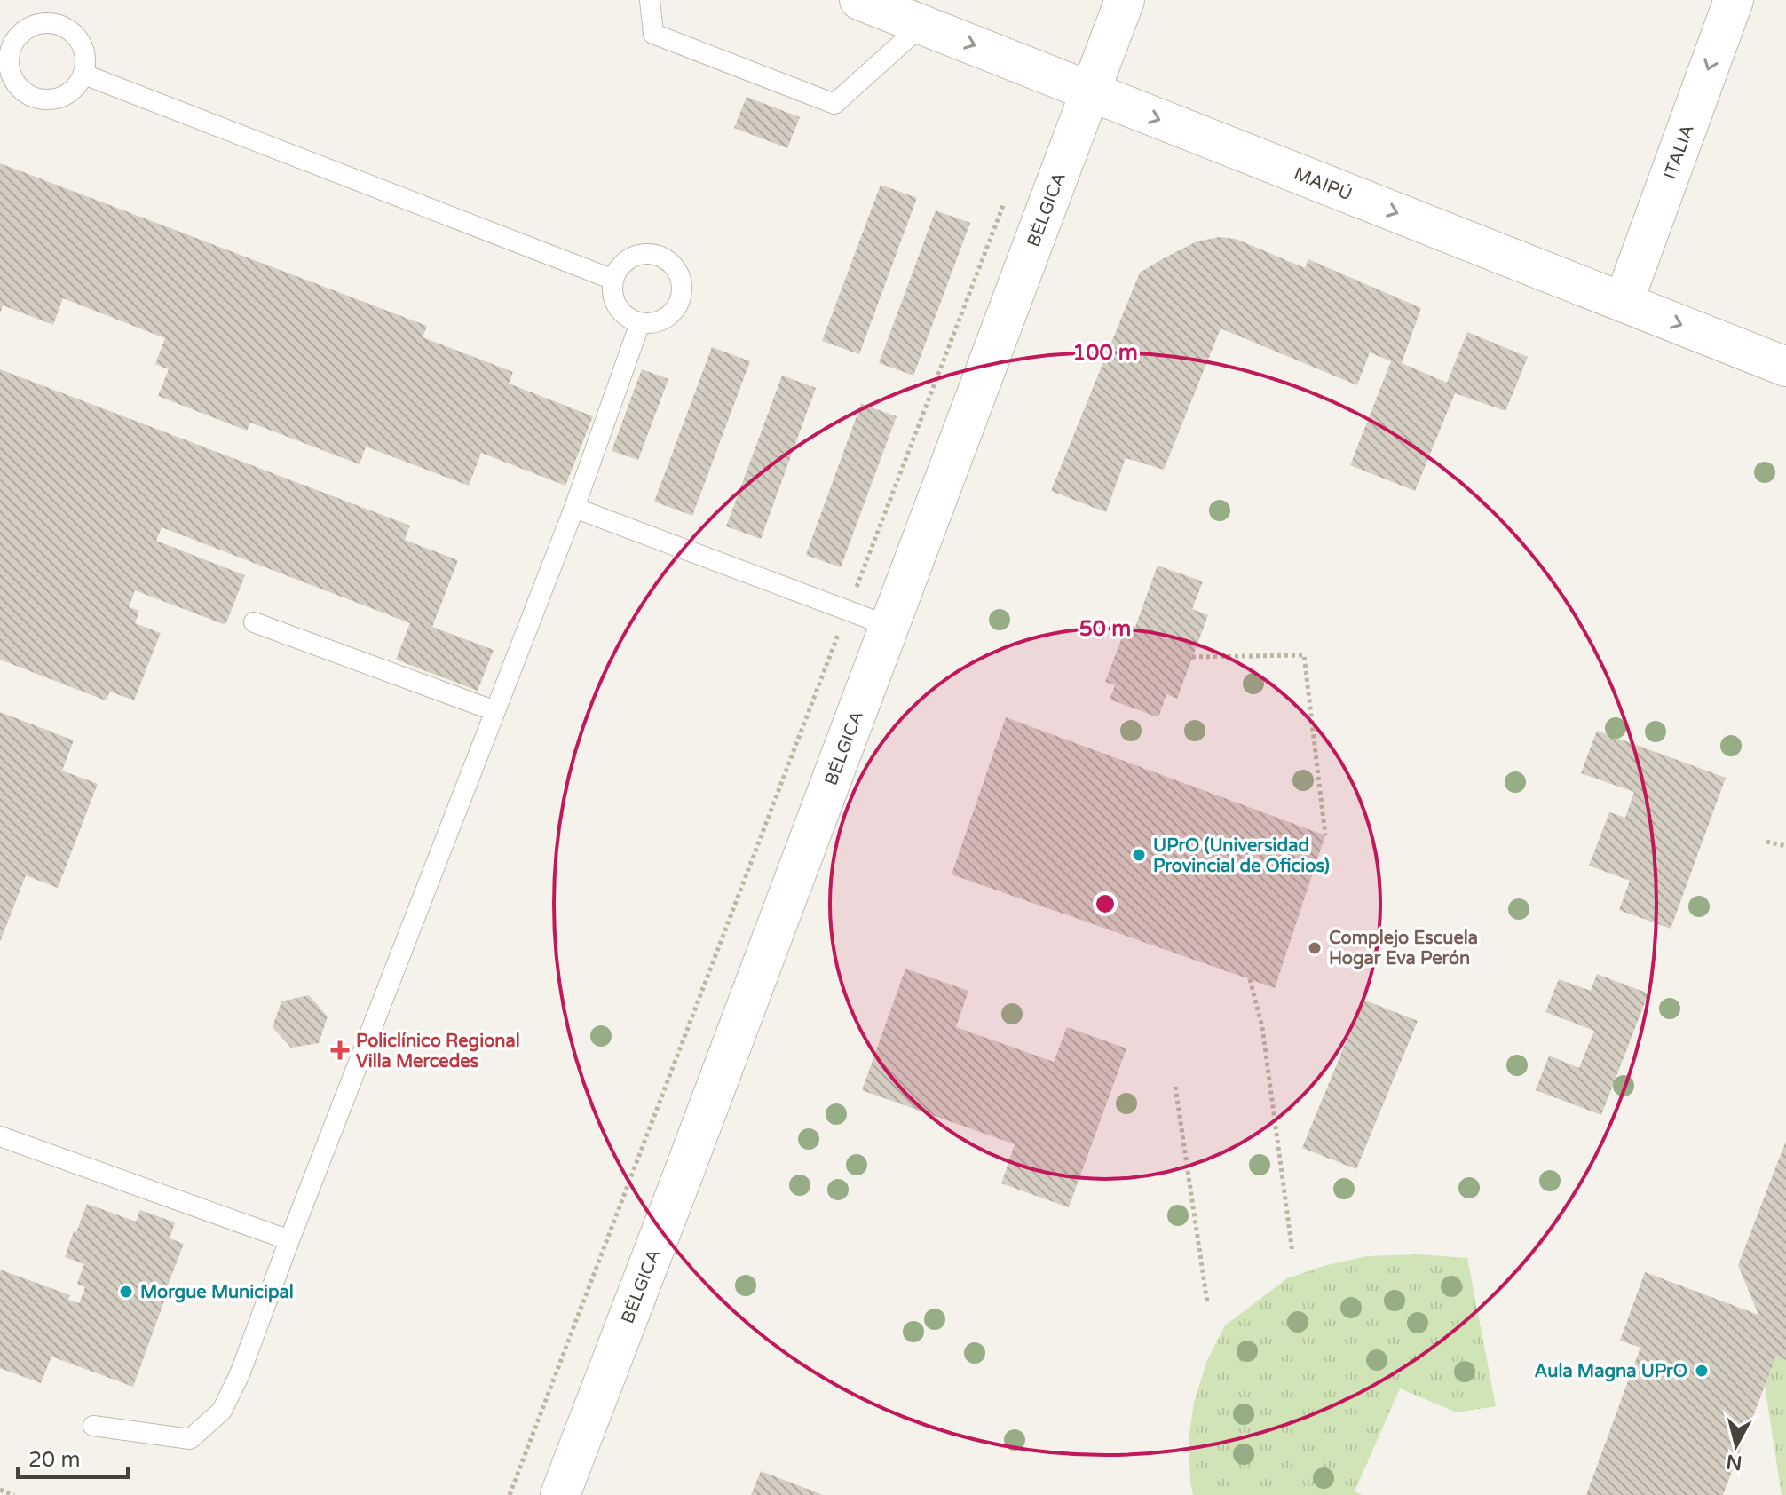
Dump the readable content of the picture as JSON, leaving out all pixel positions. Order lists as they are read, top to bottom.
{
  "streets": {
    "street": ["ITALIA", "MAIPÚ", "BÉLGICA"]
  },
  "crossings": [
    ["ITALIA", "MAIPÚ"],
    ["MAIPÚ", "BÉLGICA"]
  ],
  "one_way": ["ITALIA", "MAIPÚ"],
  "places": {
    "other": [
      "UPrO (Universidad Provincial de Oficios)",
      "Complejo Escuela Hogar Eva Perón",
      "Morgue Municipal",
      "Aula Magna UPrO"
    ],
    "health": ["Policlínico Regional Villa Mercedes"]
  },
  "scale_bar": "20 m",
  "north": "bottom",
  "rings": ["100 m", "50 m"]
}
